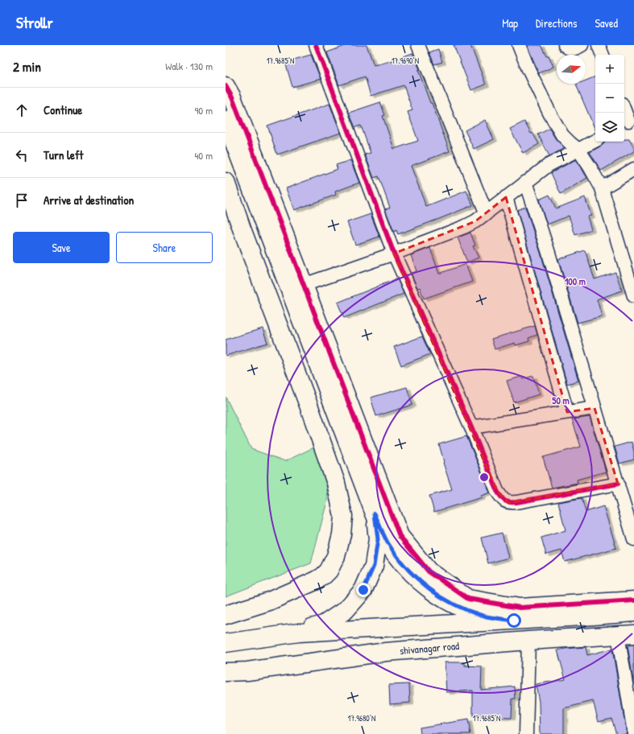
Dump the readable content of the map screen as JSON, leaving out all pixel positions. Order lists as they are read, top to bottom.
{
  "streets": {
    "street": ["shivanagar road"]
  },
  "north": "right",
  "page": {
    "header": "Strollr",
    "nav": ["Map", "Directions", "Saved"],
    "heading": ["2 min", "Walk · 130 m"],
    "map_buttons": ["+", "−"],
    "list": [
      ["Continue", "90 m"],
      ["Turn left", "40 m"],
      "Arrive at destination"
    ],
    "buttons": ["Save", "Share"]
  },
  "coordinates": ["17.9685°N", "17.9690°N", "17.9680°N"],
  "rings": ["100 m", "50 m"]
}
